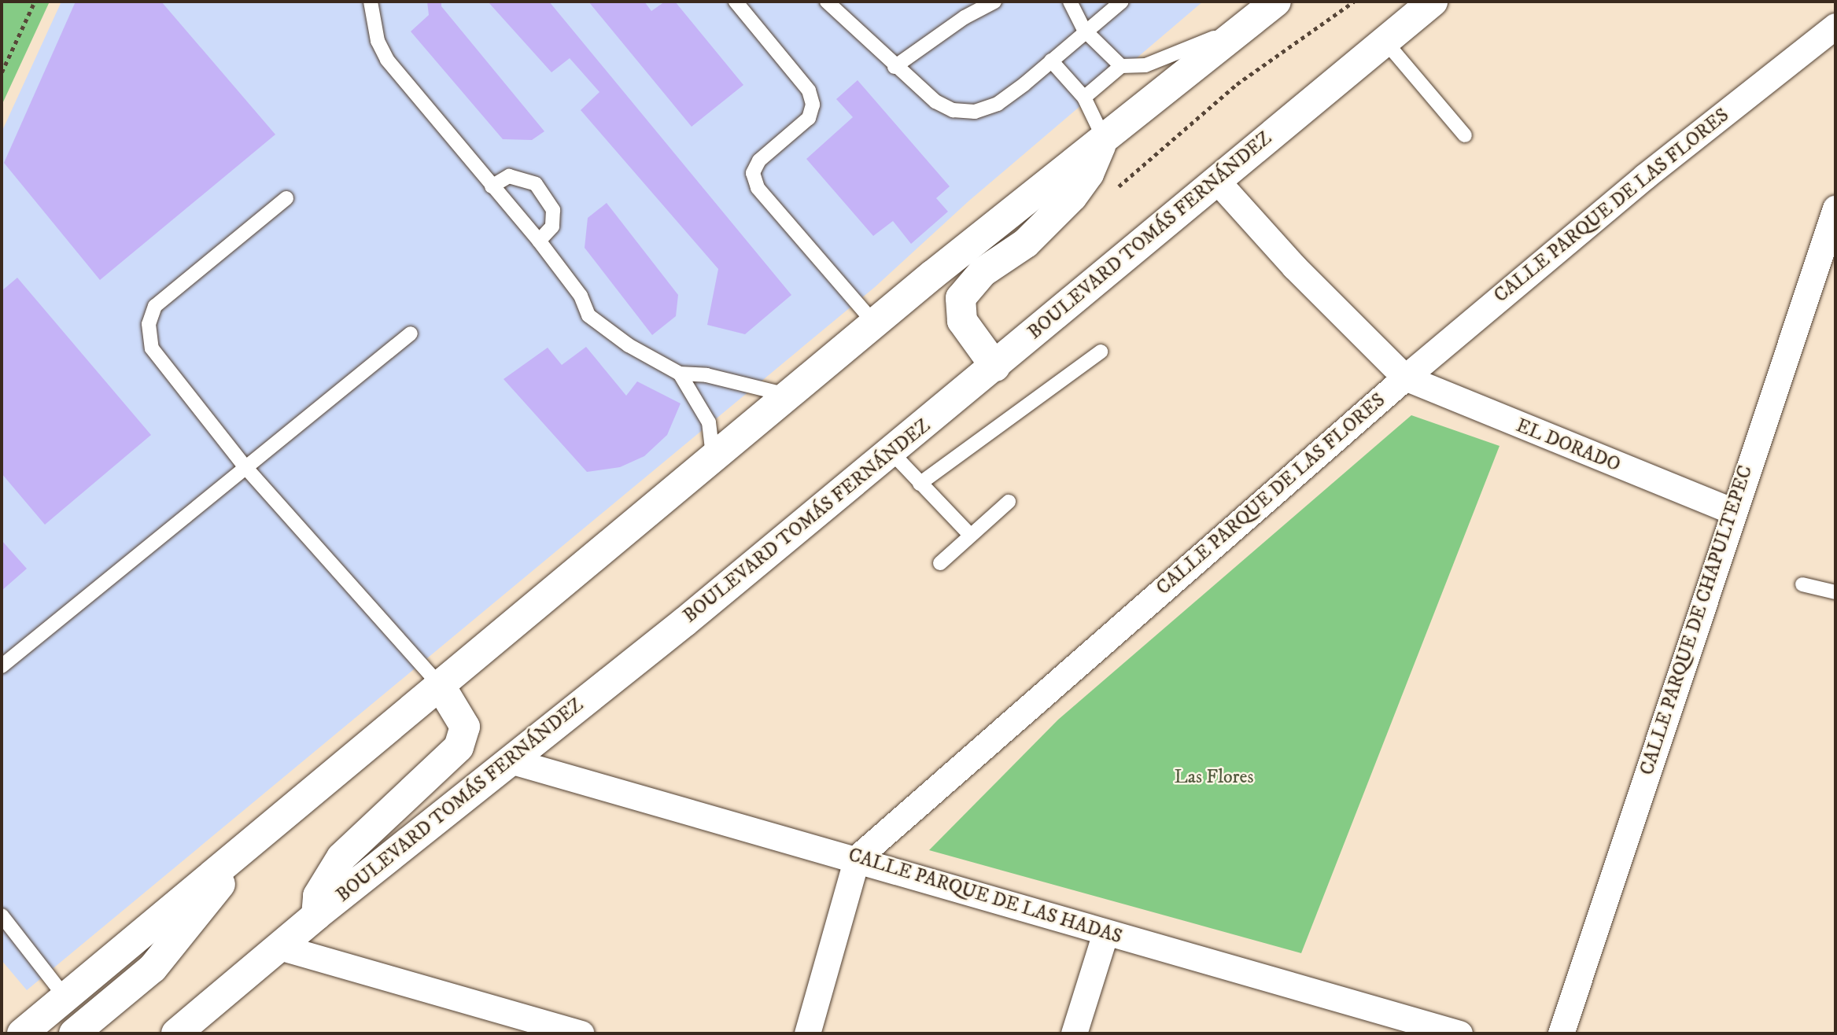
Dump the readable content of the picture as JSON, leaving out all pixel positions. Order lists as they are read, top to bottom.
{
  "streets": {
    "main road": ["BOULEVARD TOMÁS FERNÁNDEZ"],
    "street": [
      "CALLE PARQUE DE LAS FLORES",
      "EL DORADO",
      "CALLE PARQUE DE CHAPULTEPEC",
      "CALLE PARQUE DE LAS HADAS"
    ]
  },
  "crossings": [
    ["CALLE PARQUE DE LAS FLORES", "EL DORADO"],
    ["CALLE PARQUE DE LAS FLORES", "CALLE PARQUE DE LAS HADAS"],
    ["BOULEVARD TOMÁS FERNÁNDEZ", "CALLE PARQUE DE LAS HADAS"],
    ["EL DORADO", "CALLE PARQUE DE CHAPULTEPEC"]
  ],
  "parks": ["Las Flores"]
}
